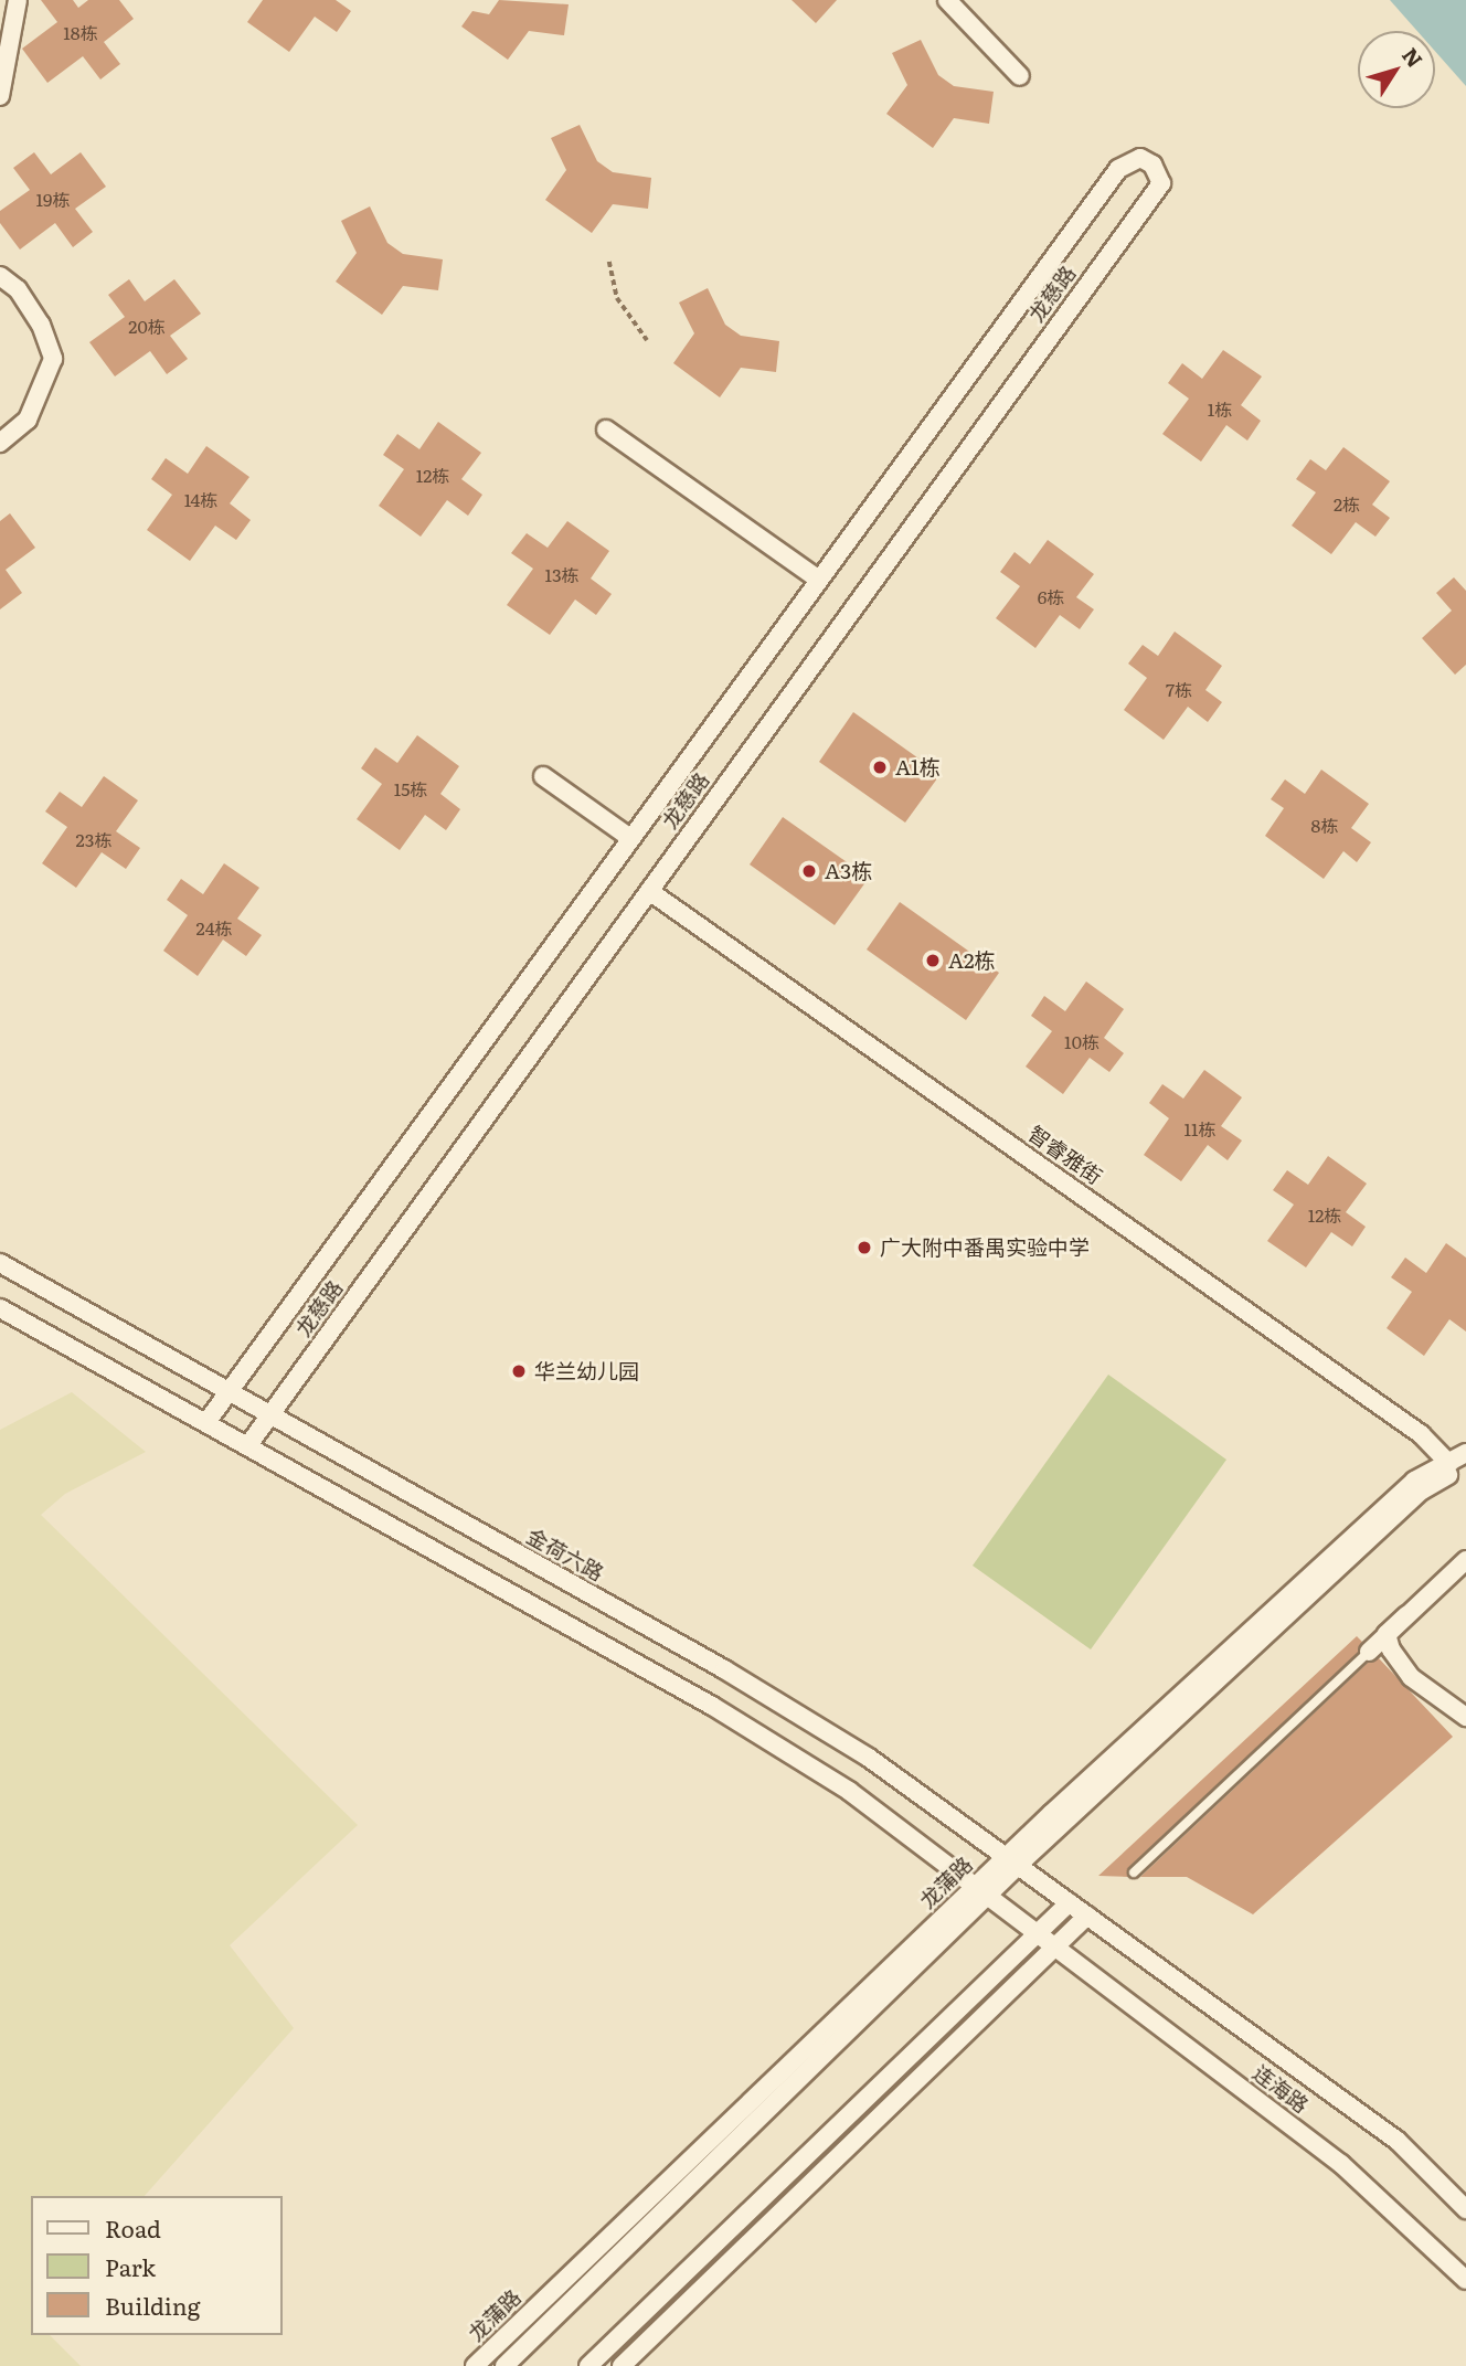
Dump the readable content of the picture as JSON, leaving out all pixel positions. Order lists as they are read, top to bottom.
{
  "streets": {
    "street": [
      "龙慈路",
      "智睿雅街",
      "金荷六路",
      "龙蒲路",
      "连海路"
    ]
  },
  "crossings": [
    ["龙慈路", "智睿雅街"],
    ["龙慈路", "金荷六路"],
    ["智睿雅街", "龙蒲路"],
    ["金荷六路", "龙蒲路"],
    ["金荷六路", "连海路"]
  ],
  "places": [
    "A1栋",
    "A3栋",
    "A2栋",
    "广大附中番禺实验中学",
    "华兰幼儿园"
  ],
  "house_numbers": [
    "18栋",
    "19栋",
    "20栋",
    "1栋",
    "12栋",
    "14栋",
    "2栋",
    "13栋",
    "6栋",
    "7栋",
    "15栋",
    "8栋",
    "23栋",
    "24栋",
    "10栋",
    "11栋",
    "12栋"
  ],
  "legend": ["Road", "Park", "Building"],
  "north": "top right"
}
